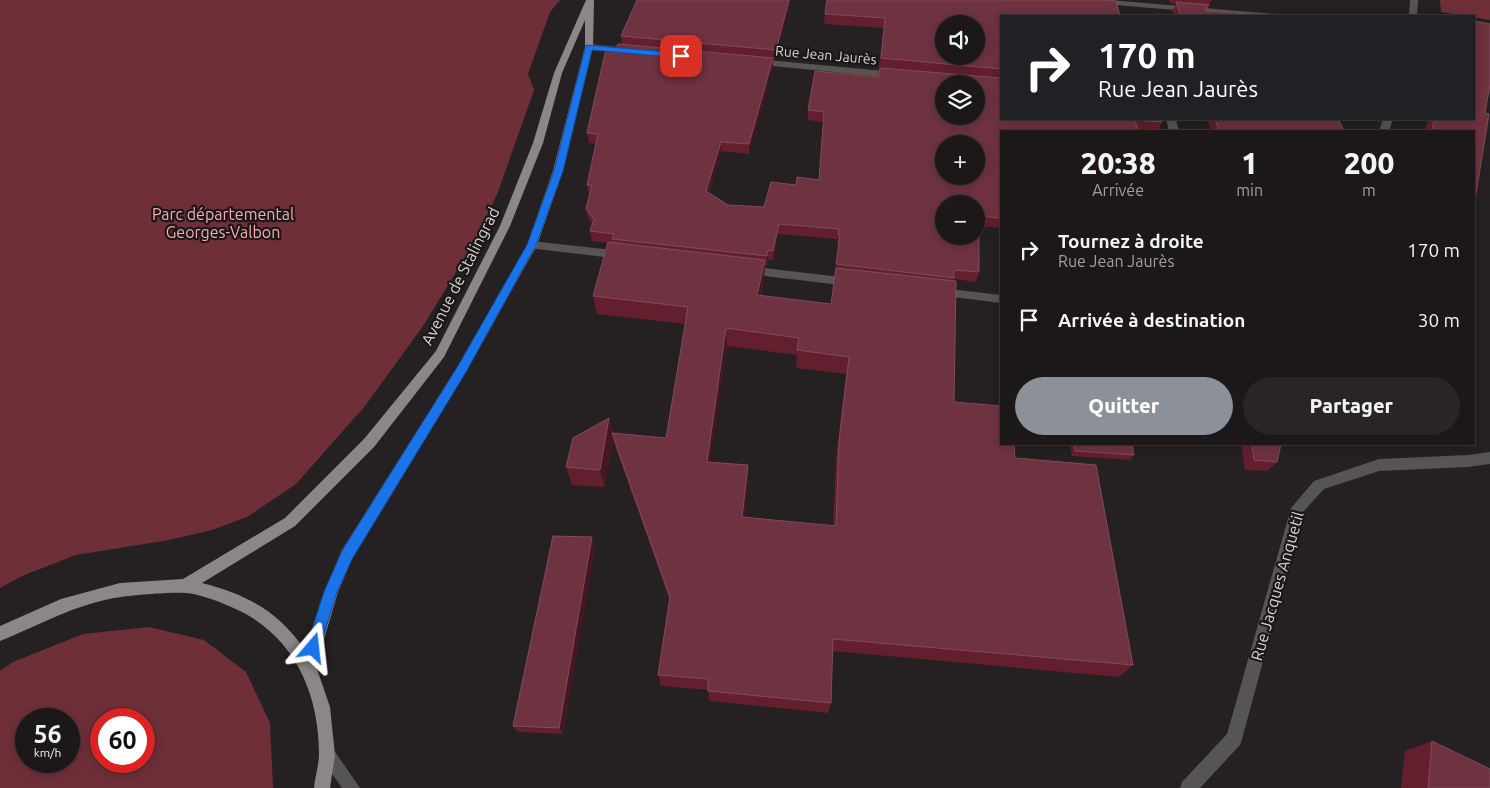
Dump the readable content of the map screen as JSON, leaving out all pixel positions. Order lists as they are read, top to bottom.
{
  "streets": {
    "main road": ["Avenue de Stalingrad"],
    "street": ["Rue Jean Jaurès", "Rue Jacques Anquetil"]
  },
  "parks": ["Parc départemental Georges-Valbon"],
  "page": {
    "map_buttons": ["+", "−"],
    "turn": ["170 m", "Rue Jean Jaurès"],
    "eta": [
      "20:38",
      "Arrivée",
      "1",
      "min",
      "200",
      "m"
    ],
    "list": [
      {
        "name": "Tournez à droite",
        "note": "Rue Jean Jaurès",
        "value": "170 m"
      },
      {
        "name": "Arrivée à destination",
        "value": "30 m"
      }
    ],
    "buttons": ["Quitter", "Partager"],
    "speed": "56 km/h",
    "limit": "60"
  }
}
